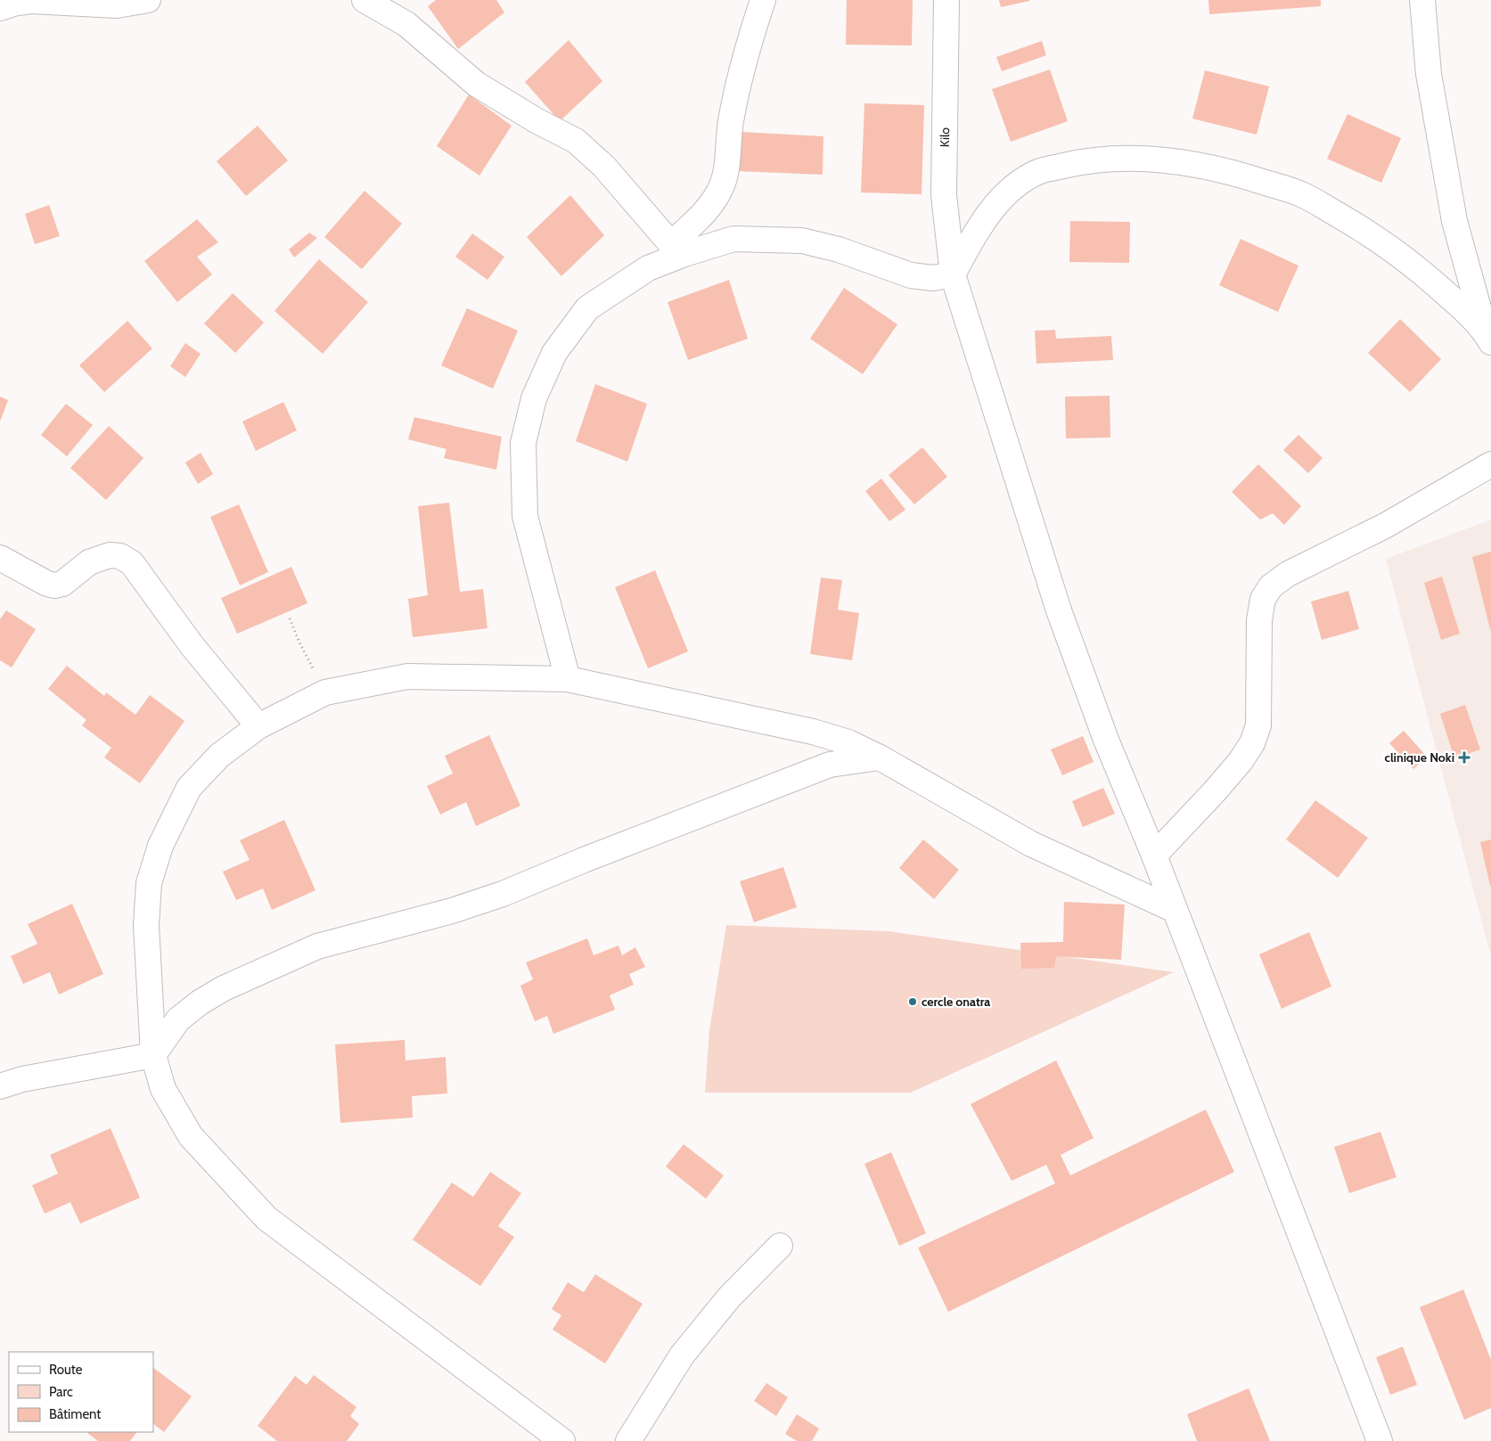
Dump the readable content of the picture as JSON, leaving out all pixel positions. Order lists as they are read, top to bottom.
{
  "streets": {
    "street": ["Kilo"]
  },
  "places": {
    "health": ["clinique Noki"],
    "other": ["cercle onatra"]
  },
  "legend": ["Route", "Parc", "Bâtiment"]
}
